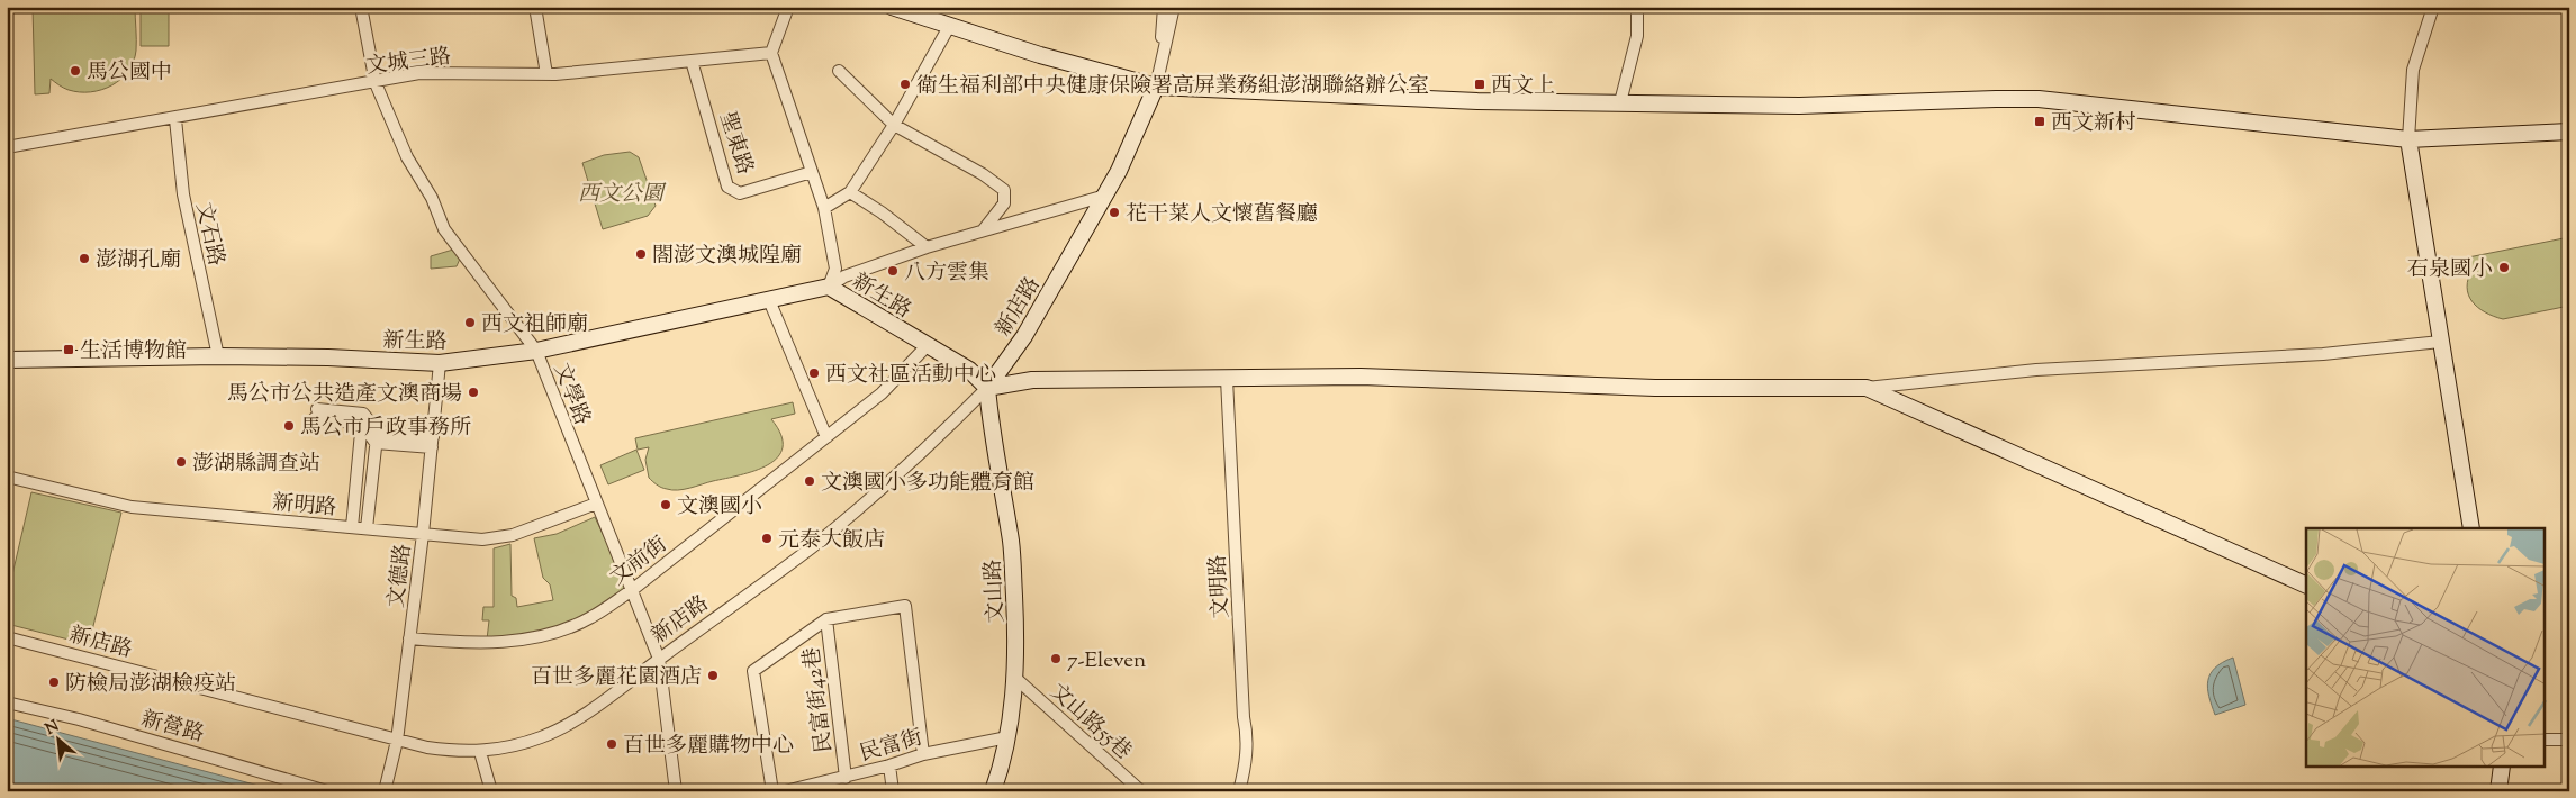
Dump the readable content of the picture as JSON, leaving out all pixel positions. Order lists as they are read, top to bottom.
{
  "streets": {
    "main road": ["新生路", "新店路", "文山路"],
    "street": [
      "文城三路",
      "聖東路",
      "文石路",
      "文學路",
      "新明路",
      "文前街",
      "文德路",
      "文明路",
      "民富街42巷",
      "文山路55巷",
      "新營路",
      "民富街"
    ]
  },
  "crossings": [
    ["文城三路", "聖東路"],
    ["文城三路", "文石路"],
    ["文城三路", "文學路"],
    ["文石路", "新生路"],
    ["新生路", "新店路"],
    ["新生路", "文學路"],
    ["新生路", "文前街"],
    ["新生路", "文德路"],
    ["新生路", "文山路"],
    ["新店路", "文學路"],
    ["新店路", "文德路"],
    ["新店路", "文山路"],
    ["文學路", "新明路"],
    ["文學路", "文前街"],
    ["新明路", "文德路"],
    ["文前街", "文德路"],
    ["文山路", "文山路55巷"],
    ["文山路", "民富街"],
    ["民富街42巷", "民富街"]
  ],
  "parks": ["西文公園"],
  "places": {
    "other": [
      "馬公國中",
      "衛生福利部中央健康保險署高屏業務組澎湖聯絡辦公室",
      "花干菜人文懷舊餐廳",
      "閤澎文澳城隍廟",
      "澎湖孔廟",
      "石泉國小",
      "八方雲集",
      "西文祖師廟",
      "西文社區活動中心",
      "馬公市公共造產文澳商場",
      "馬公市戶政事務所",
      "澎湖縣調查站",
      "文澳國小多功能體育館",
      "文澳國小",
      "元泰大飯店",
      "7-Eleven",
      "百世多麗花園酒店",
      "防檢局澎湖檢疫站",
      "百世多麗購物中心"
    ],
    "transit": ["西文上", "西文新村", "生活博物館"]
  },
  "north": "top left"
}
